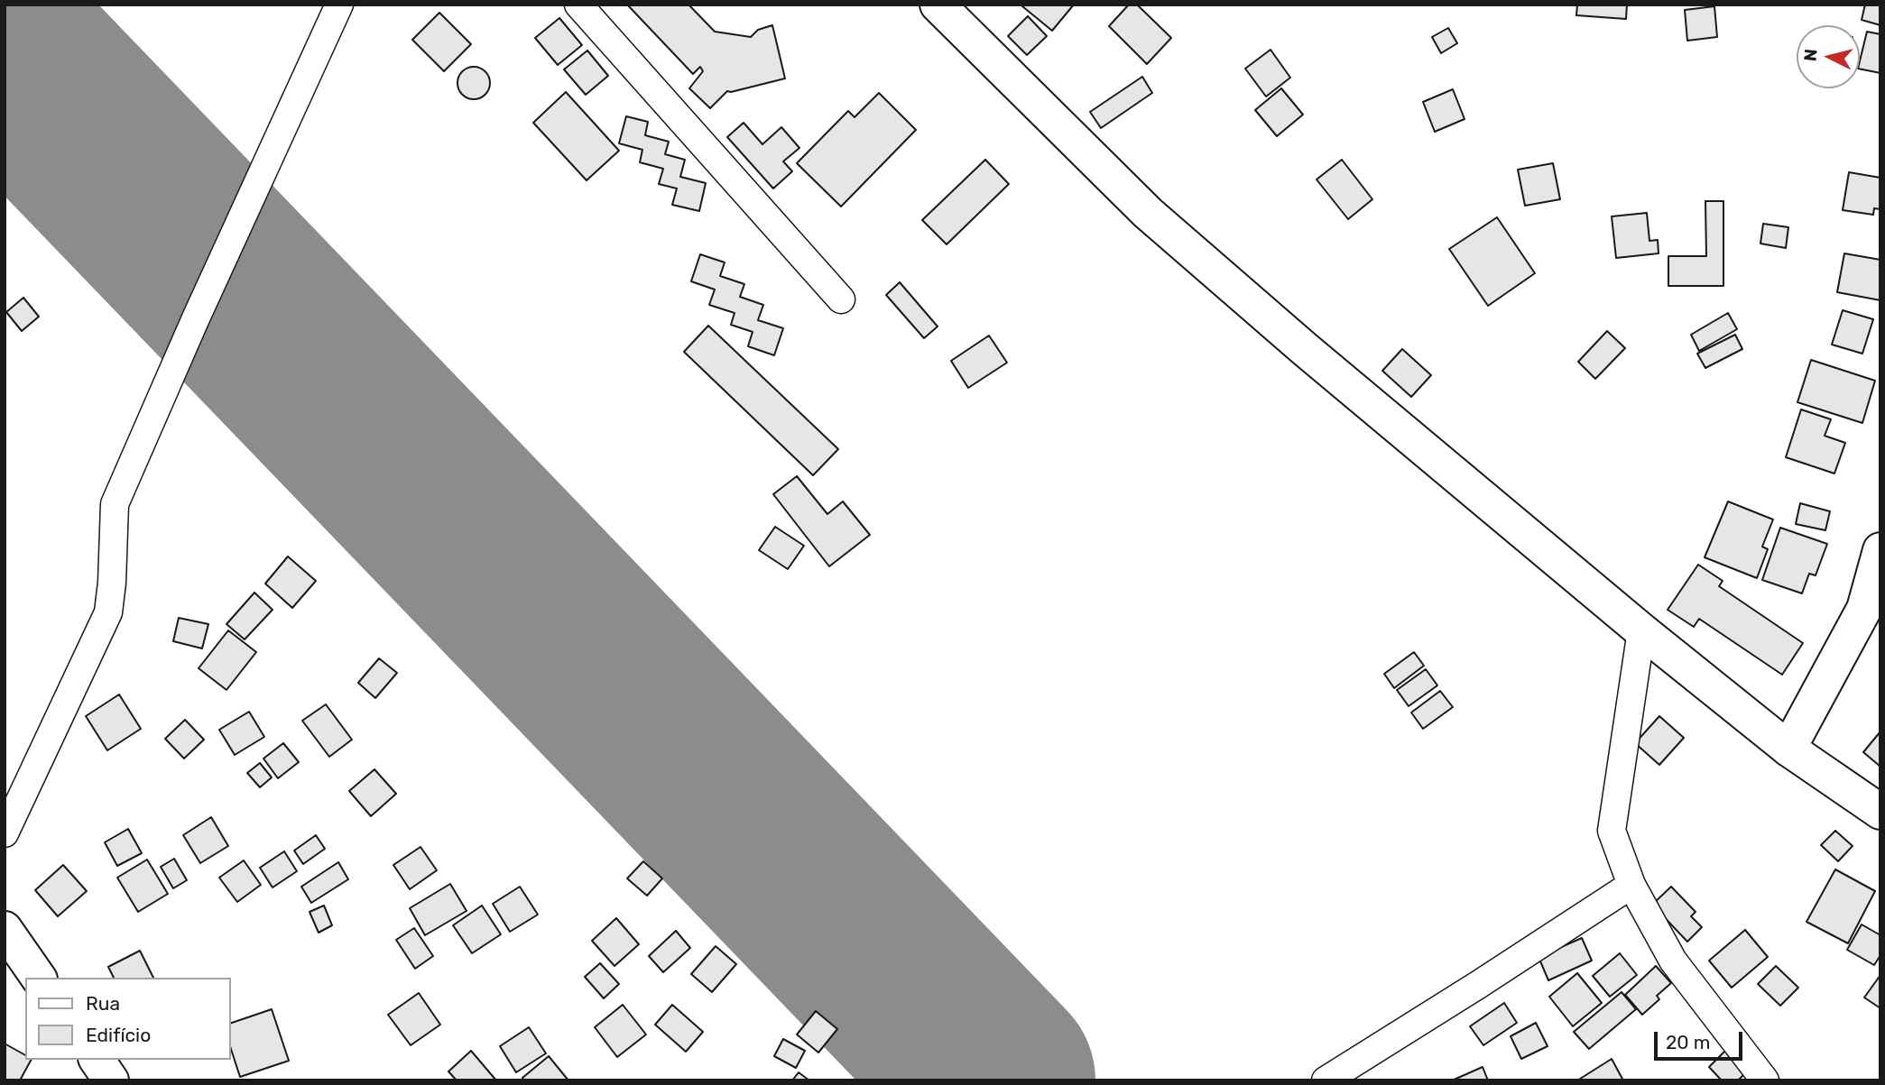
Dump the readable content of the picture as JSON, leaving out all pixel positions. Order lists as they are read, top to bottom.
{
  "legend": ["Rua", "Edifício"],
  "scale_bar": "20 m",
  "north": "left"
}
